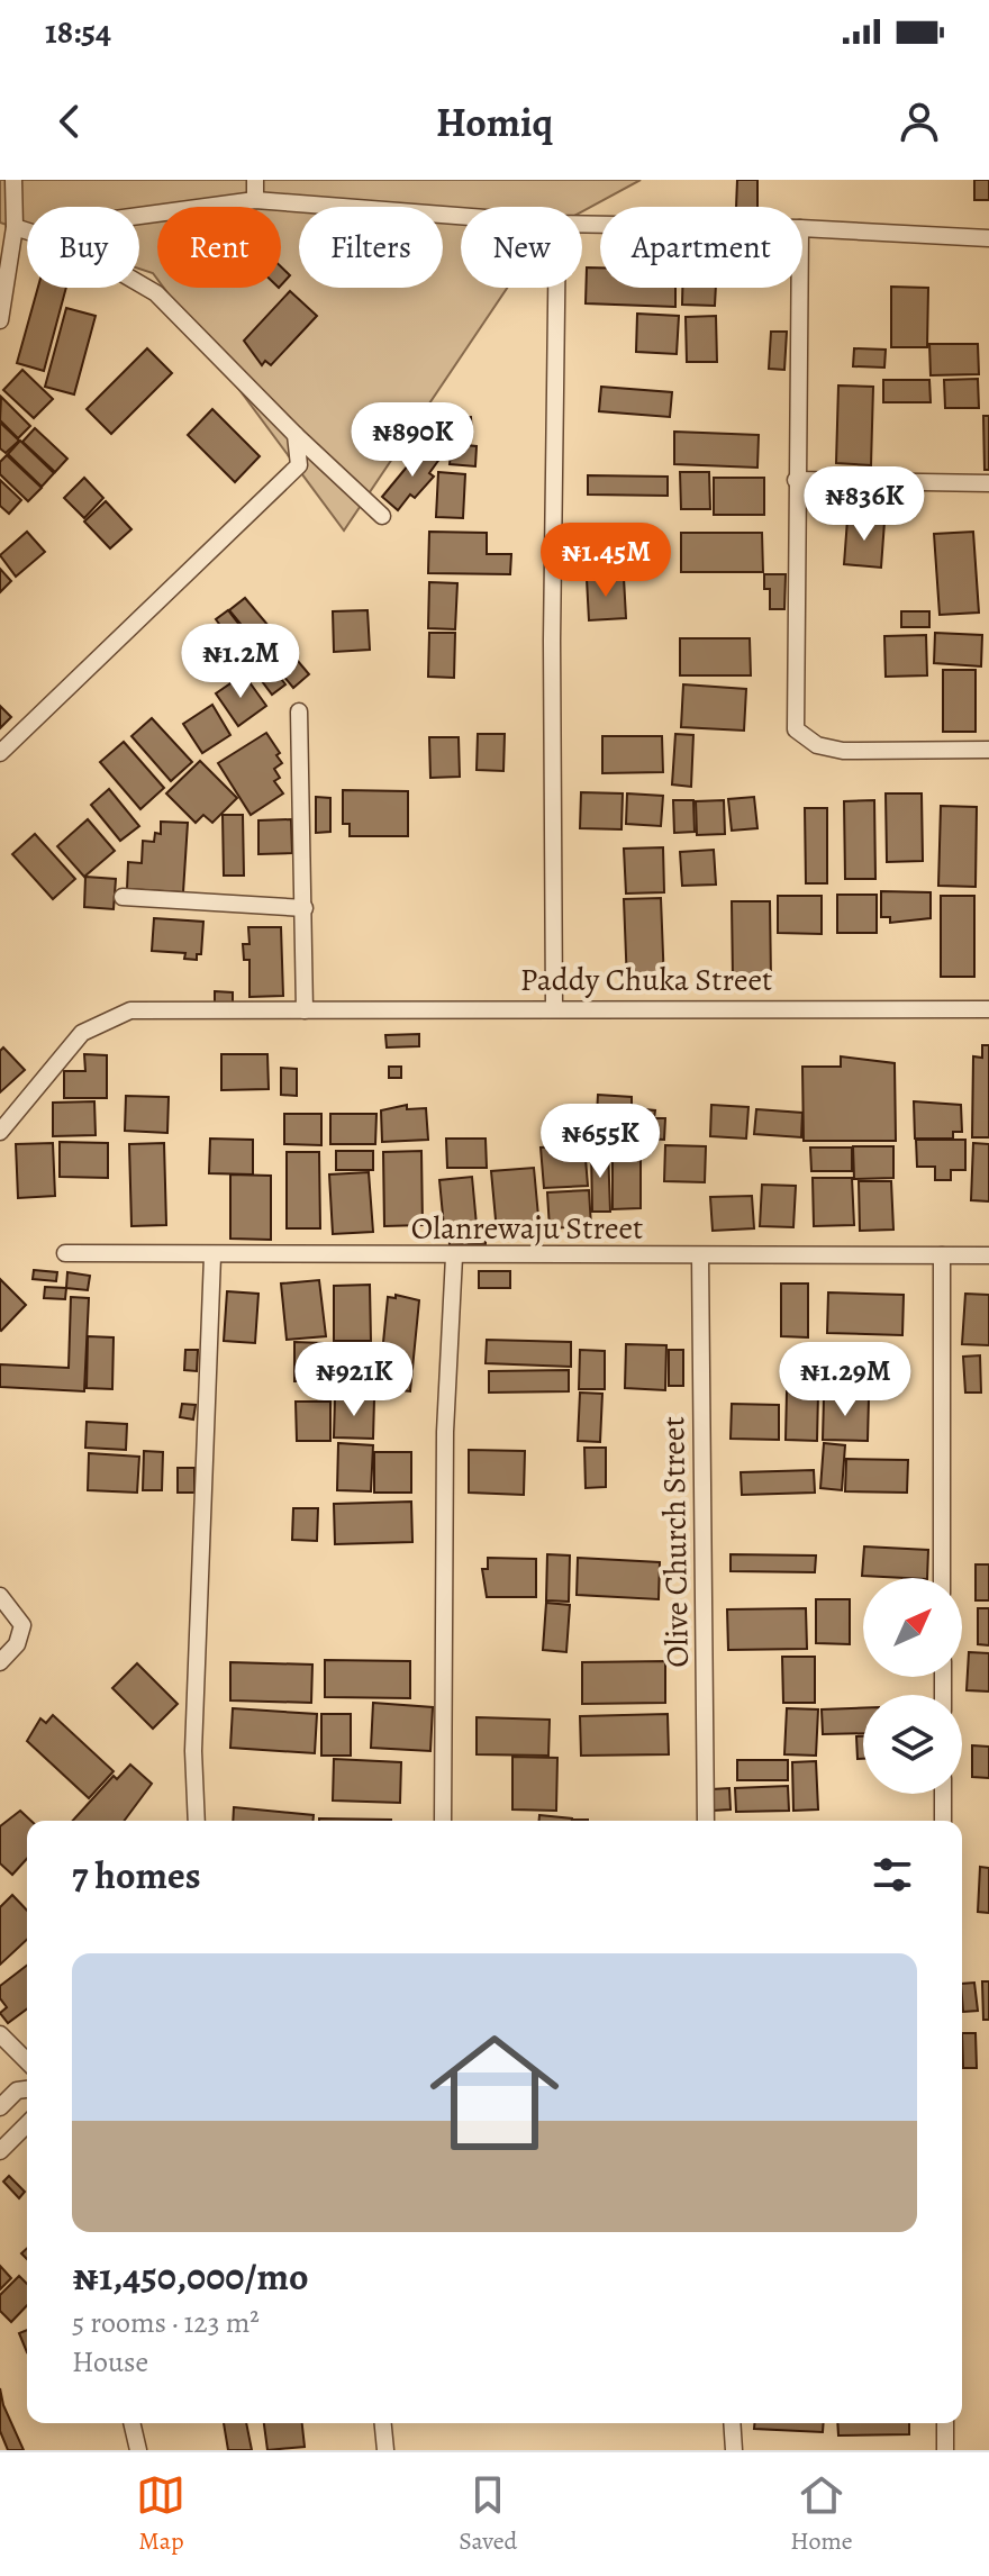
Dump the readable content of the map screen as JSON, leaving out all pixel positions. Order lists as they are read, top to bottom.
{
  "streets": {
    "street": ["Paddy Chuka Street", "Olanrewaju Street", "Olive Church Street"]
  },
  "crossings": [
    ["Olanrewaju Street", "Olive Church Street"]
  ],
  "north": "top right",
  "page": {
    "status": "18:54",
    "header": "Homiq",
    "chip": [
      "Buy",
      "Rent",
      "Filters",
      "New",
      "Apartment"
    ],
    "price": [
      "₦890K",
      "₦836K",
      "₦1.45M",
      "₦1.2M",
      "₦655K",
      "₦921K",
      "₦1.29M"
    ],
    "heading": "7 homes",
    "list": [
      {
        "name": "₦1,450,000/mo",
        "note": "5 rooms · 123 m² · House"
      }
    ],
    "tabs": ["Map", "Saved", "Home"]
  }
}
